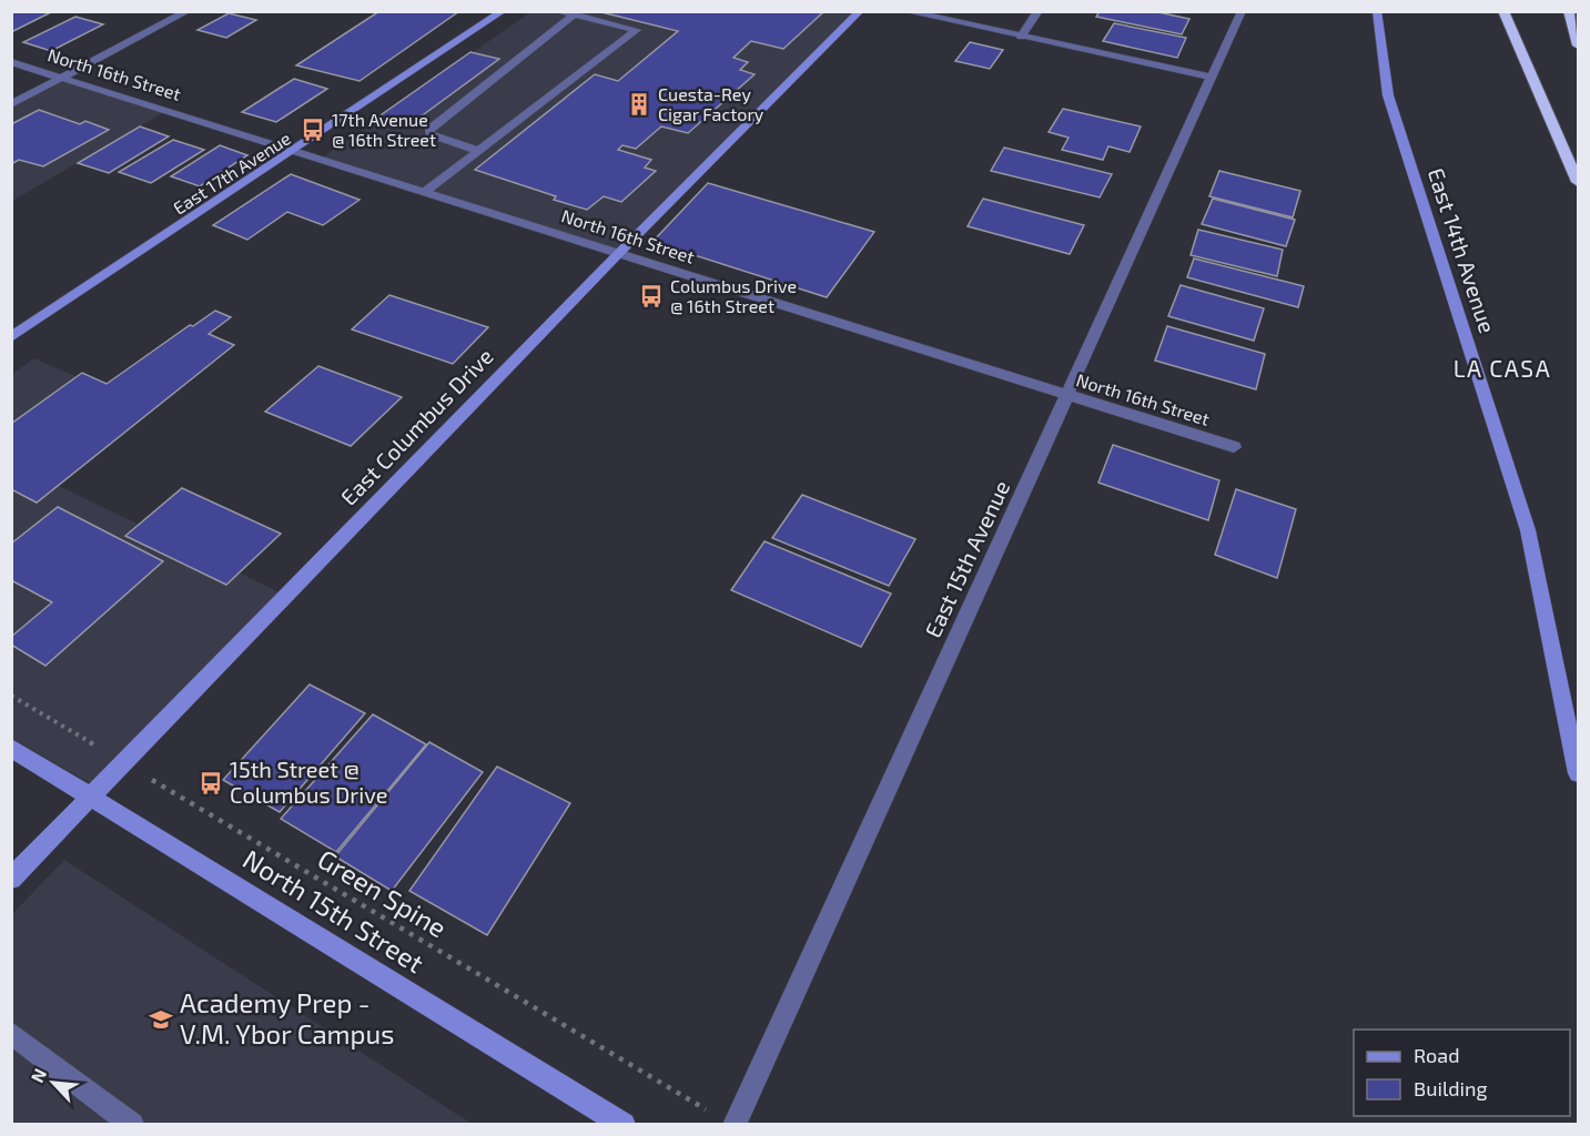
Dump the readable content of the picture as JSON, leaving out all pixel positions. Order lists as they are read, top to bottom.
{
  "streets": {
    "main road": [
      "East 17th Avenue",
      "East 14th Avenue",
      "East Columbus Drive",
      "North 15th Street"
    ],
    "street": ["North 16th Street", "East 15th Avenue"],
    "path": ["Green Spine"]
  },
  "crossings": [
    ["North 16th Street", "East 17th Avenue"],
    ["North 16th Street", "East Columbus Drive"],
    ["North 16th Street", "East 15th Avenue"],
    ["East Columbus Drive", "Green Spine"],
    ["East Columbus Drive", "North 15th Street"]
  ],
  "districts": ["LA CASA"],
  "places": {
    "building": ["Cuesta-Rey Cigar Factory"],
    "bus stop": ["17th Avenue @ 16th Street", "Columbus Drive @ 16th Street", "15th Street @ Columbus Drive"],
    "school or university": ["Academy Prep - V.M. Ybor Campus"]
  },
  "legend": ["Road", "Building"],
  "north": "top left"
}
